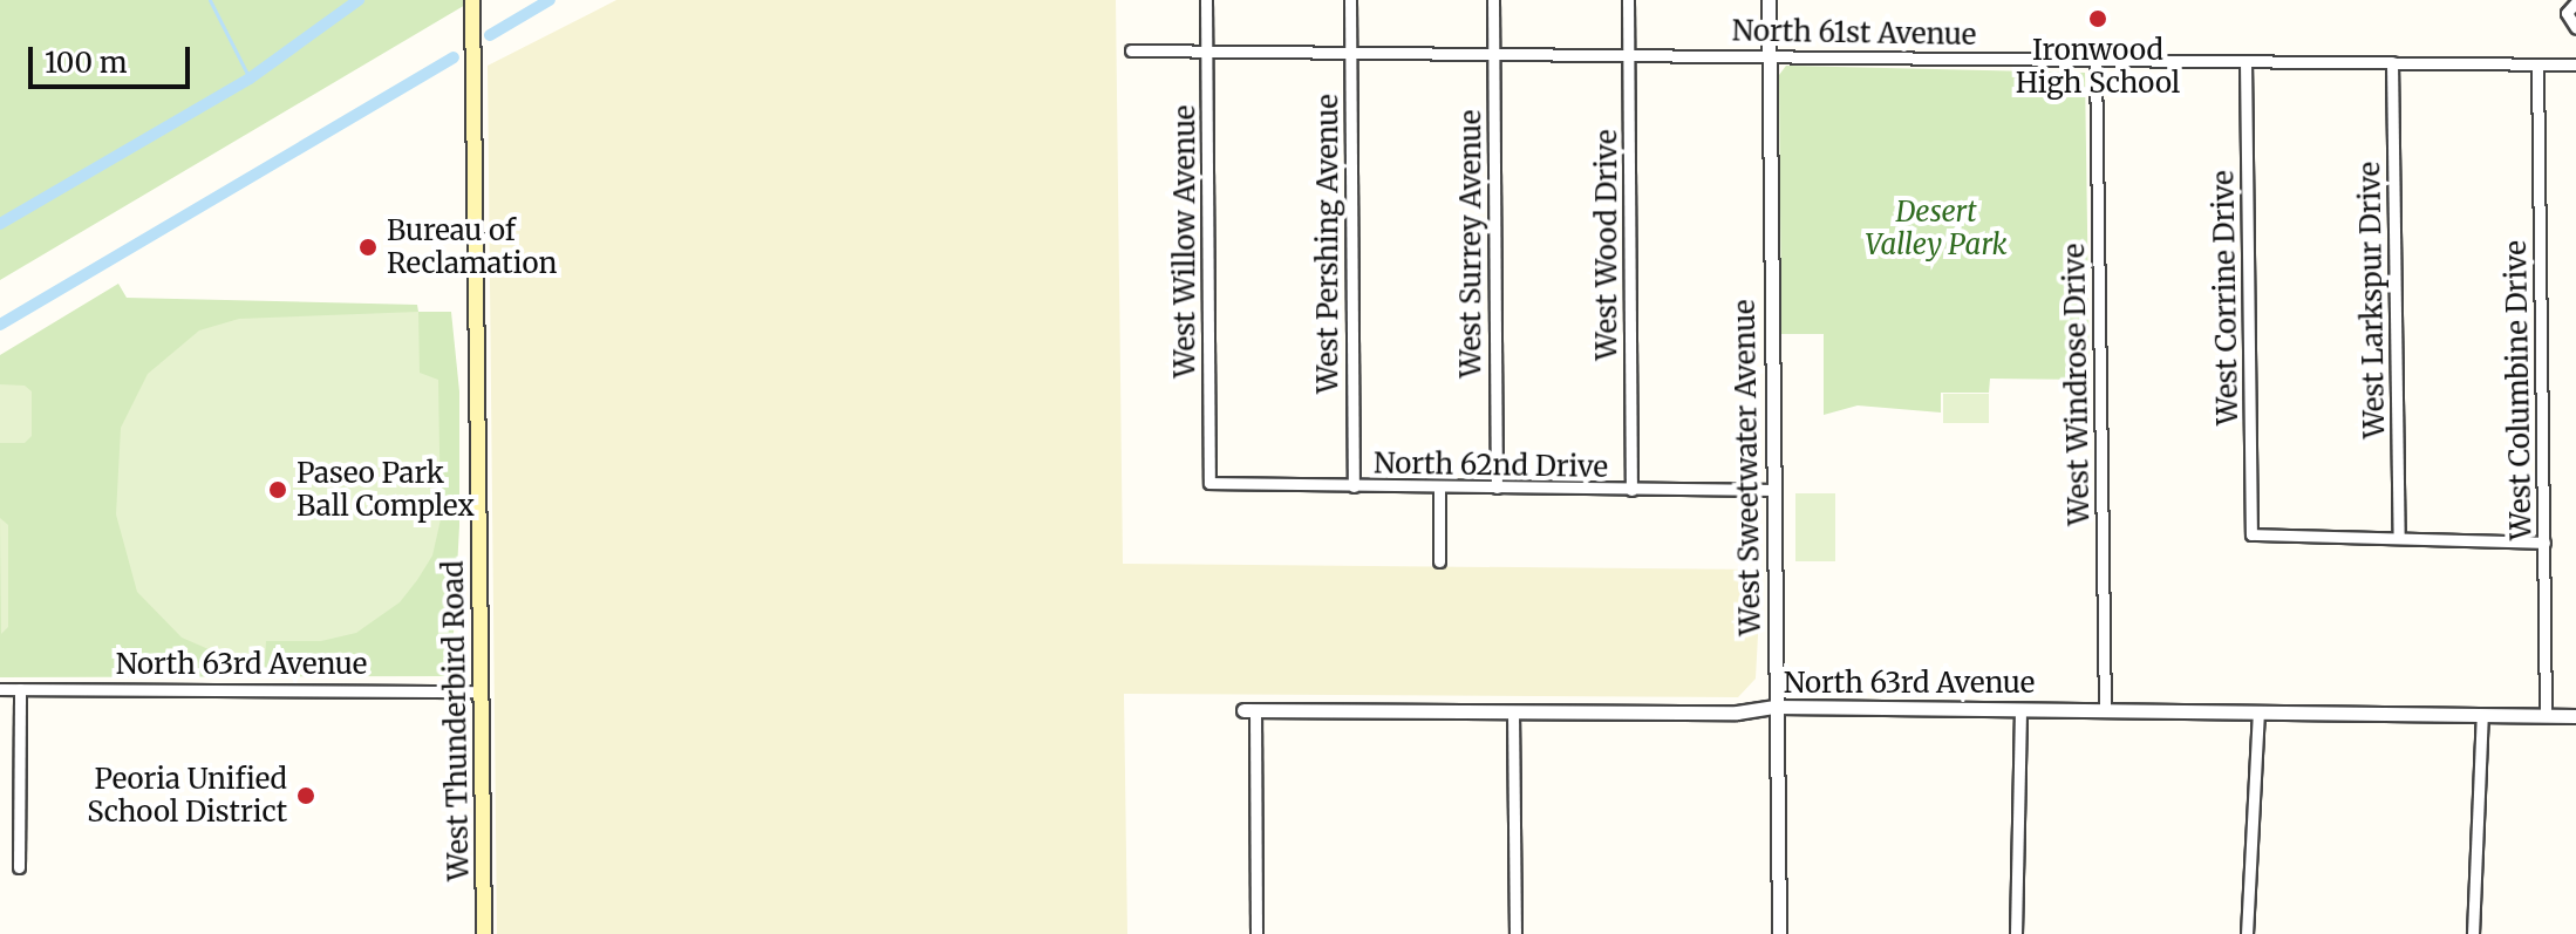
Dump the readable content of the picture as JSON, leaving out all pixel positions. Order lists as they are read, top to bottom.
{
  "streets": {
    "main road": ["West Thunderbird Road"],
    "street": [
      "North 61st Avenue",
      "West Willow Avenue",
      "West Pershing Avenue",
      "West Surrey Avenue",
      "West Wood Drive",
      "West Corrine Drive",
      "West Larkspur Drive",
      "West Windrose Drive",
      "West Columbine Drive",
      "North 62nd Drive",
      "West Sweetwater Avenue",
      "North 63rd Avenue"
    ]
  },
  "crossings": [
    ["North 61st Avenue", "West Willow Avenue"],
    ["North 61st Avenue", "West Pershing Avenue"],
    ["North 61st Avenue", "West Surrey Avenue"],
    ["North 61st Avenue", "West Wood Drive"],
    ["North 61st Avenue", "West Corrine Drive"],
    ["North 61st Avenue", "West Larkspur Drive"],
    ["North 61st Avenue", "West Windrose Drive"],
    ["North 61st Avenue", "West Columbine Drive"],
    ["North 61st Avenue", "West Sweetwater Avenue"],
    ["West Willow Avenue", "North 62nd Drive"],
    ["West Pershing Avenue", "North 62nd Drive"],
    ["West Surrey Avenue", "North 62nd Drive"],
    ["West Wood Drive", "North 62nd Drive"],
    ["West Corrine Drive", "West Larkspur Drive"],
    ["West Windrose Drive", "North 63rd Avenue"],
    ["West Columbine Drive", "North 63rd Avenue"],
    ["North 62nd Drive", "West Sweetwater Avenue"],
    ["West Sweetwater Avenue", "North 63rd Avenue"],
    ["North 63rd Avenue", "West Thunderbird Road"]
  ],
  "parks": ["Desert Valley Park"],
  "places": [
    "Ironwood High School",
    "Bureau of Reclamation",
    "Paseo Park Ball Complex",
    "Peoria Unified School District"
  ],
  "scale_bar": "100 m"
}
